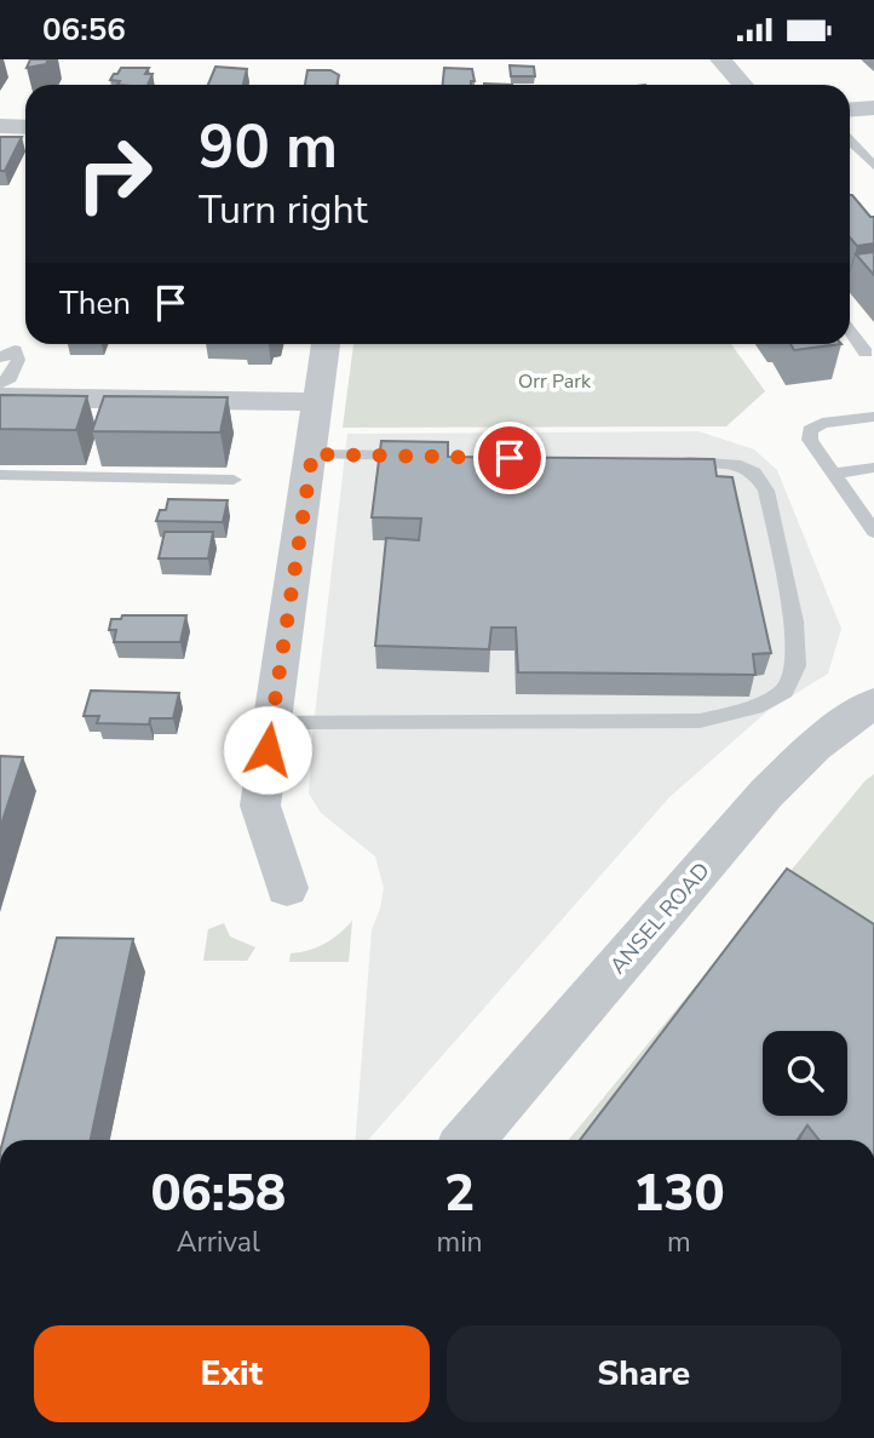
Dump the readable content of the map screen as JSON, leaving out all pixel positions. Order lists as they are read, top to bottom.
{
  "streets": {
    "street": ["ANSEL ROAD"]
  },
  "parks": ["Orr Park"],
  "page": {
    "status": "06:56",
    "turn": ["90 m", "Turn right"],
    "then": "Then",
    "eta": [
      "06:58",
      "Arrival",
      "2",
      "min",
      "130",
      "m"
    ],
    "buttons": ["Exit", "Share"]
  }
}
